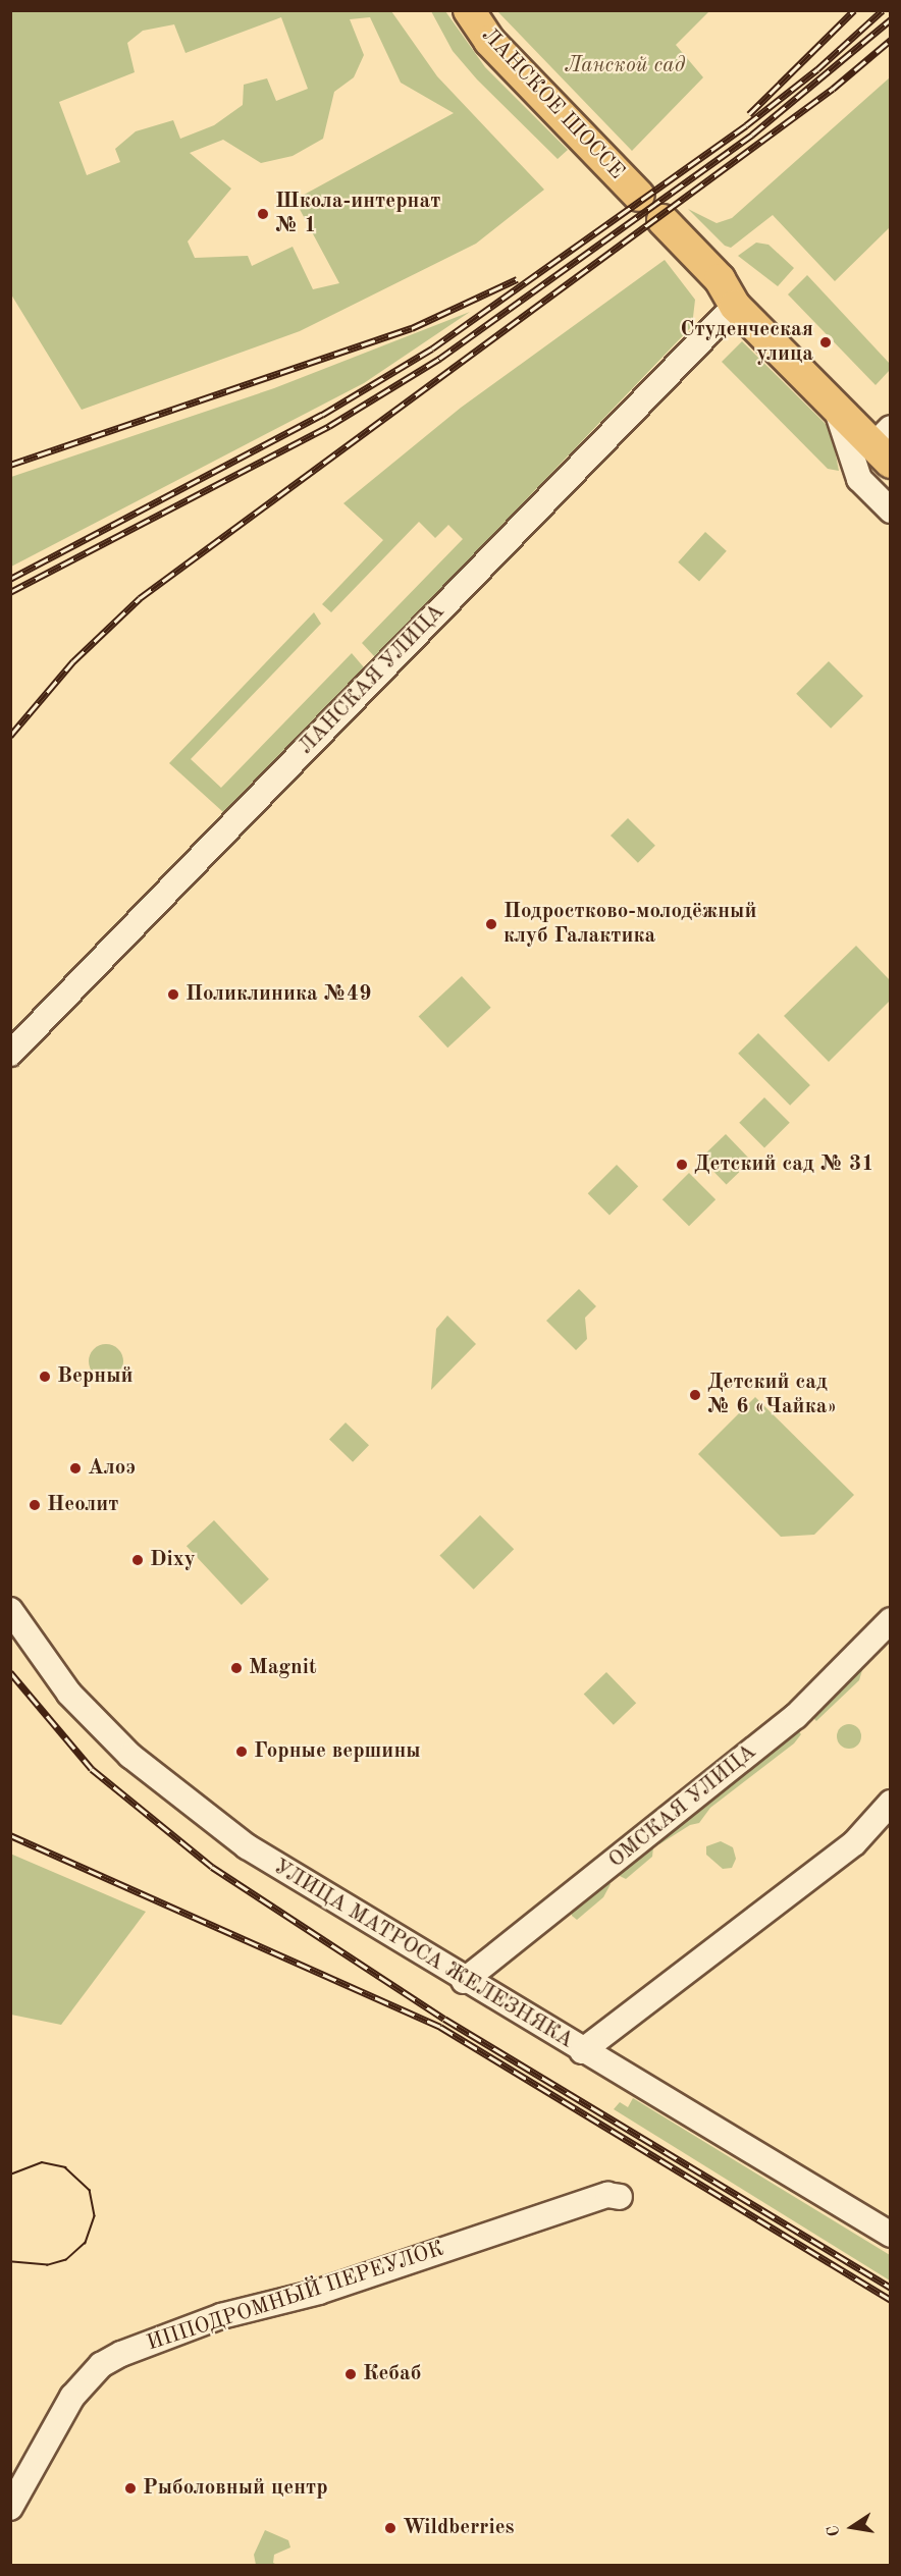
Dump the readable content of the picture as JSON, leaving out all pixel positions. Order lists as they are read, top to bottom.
{
  "streets": {
    "main road": ["ЛАНСКОЕ ШОССЕ"],
    "street": [
      "ЛАНСКАЯ УЛИЦА",
      "ОМСКАЯ УЛИЦА",
      "УЛИЦА МАТРОСА ЖЕЛЕЗНЯКА",
      "ИППОДРОМНЫЙ ПЕРЕУЛОК"
    ]
  },
  "crossings": [
    ["ОМСКАЯ УЛИЦА", "УЛИЦА МАТРОСА ЖЕЛЕЗНЯКА"]
  ],
  "parks": ["Ланской сад"],
  "places": [
    "Школа-интернат № 1",
    "Студенческая улица",
    "Подростково-молодёжный клуб Галактика",
    "Поликлиника №49",
    "Детский сад № 31",
    "Верный",
    "Детский сад № 6 «Чайка»",
    "Алоэ",
    "Неолит",
    "Dixy",
    "Magnit",
    "Горные вершины",
    "Кебаб",
    "Рыболовный центр",
    "Wildberries"
  ],
  "north": "left"
}
